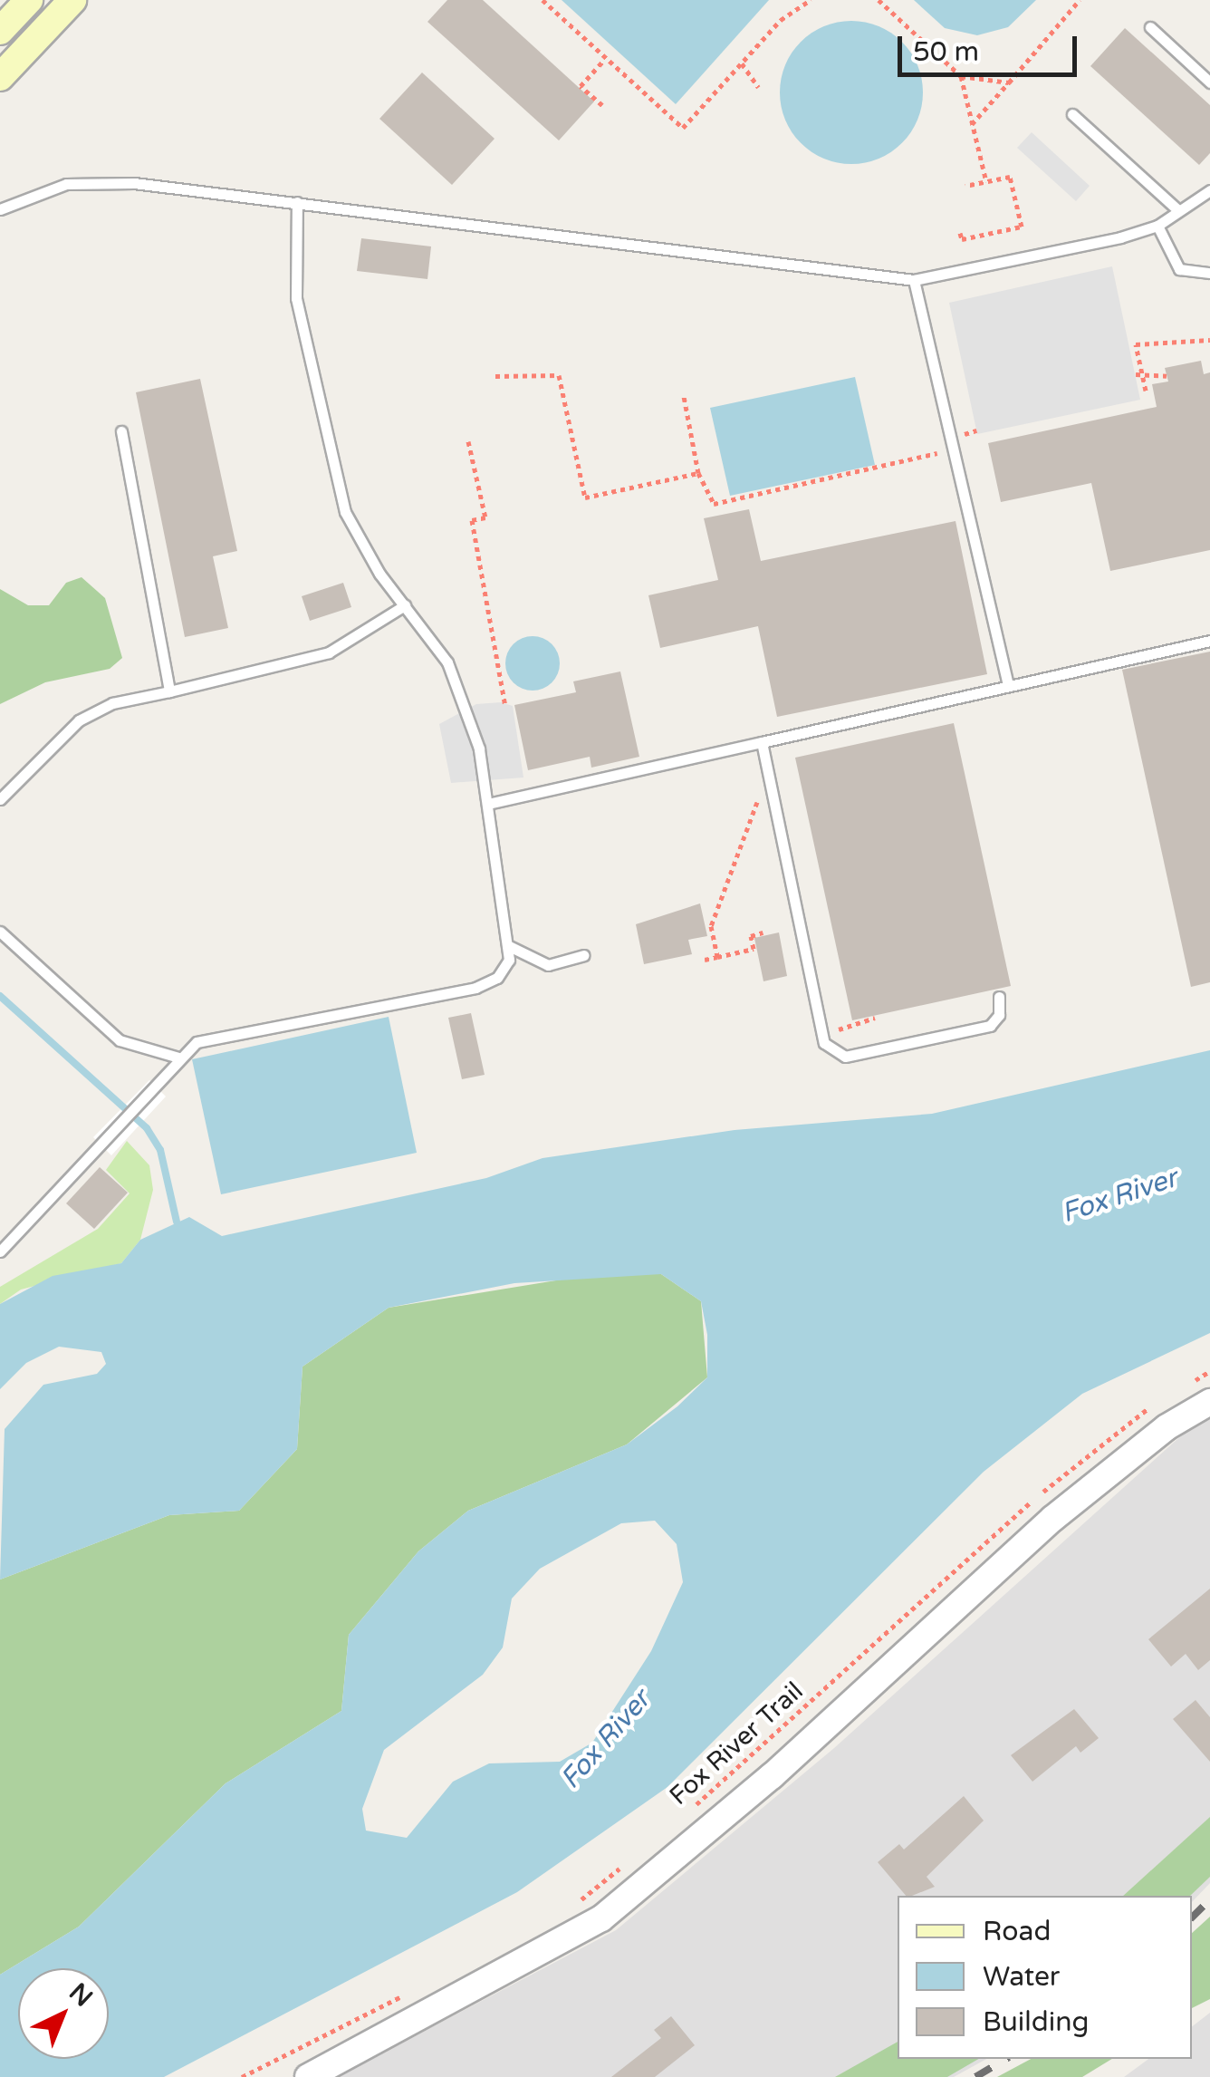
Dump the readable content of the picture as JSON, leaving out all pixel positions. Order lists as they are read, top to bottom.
{
  "streets": {
    "path": ["Fox River Trail"]
  },
  "water": ["Fox River"],
  "legend": ["Road", "Water", "Building"],
  "scale_bar": "50 m",
  "north": "top right"
}
